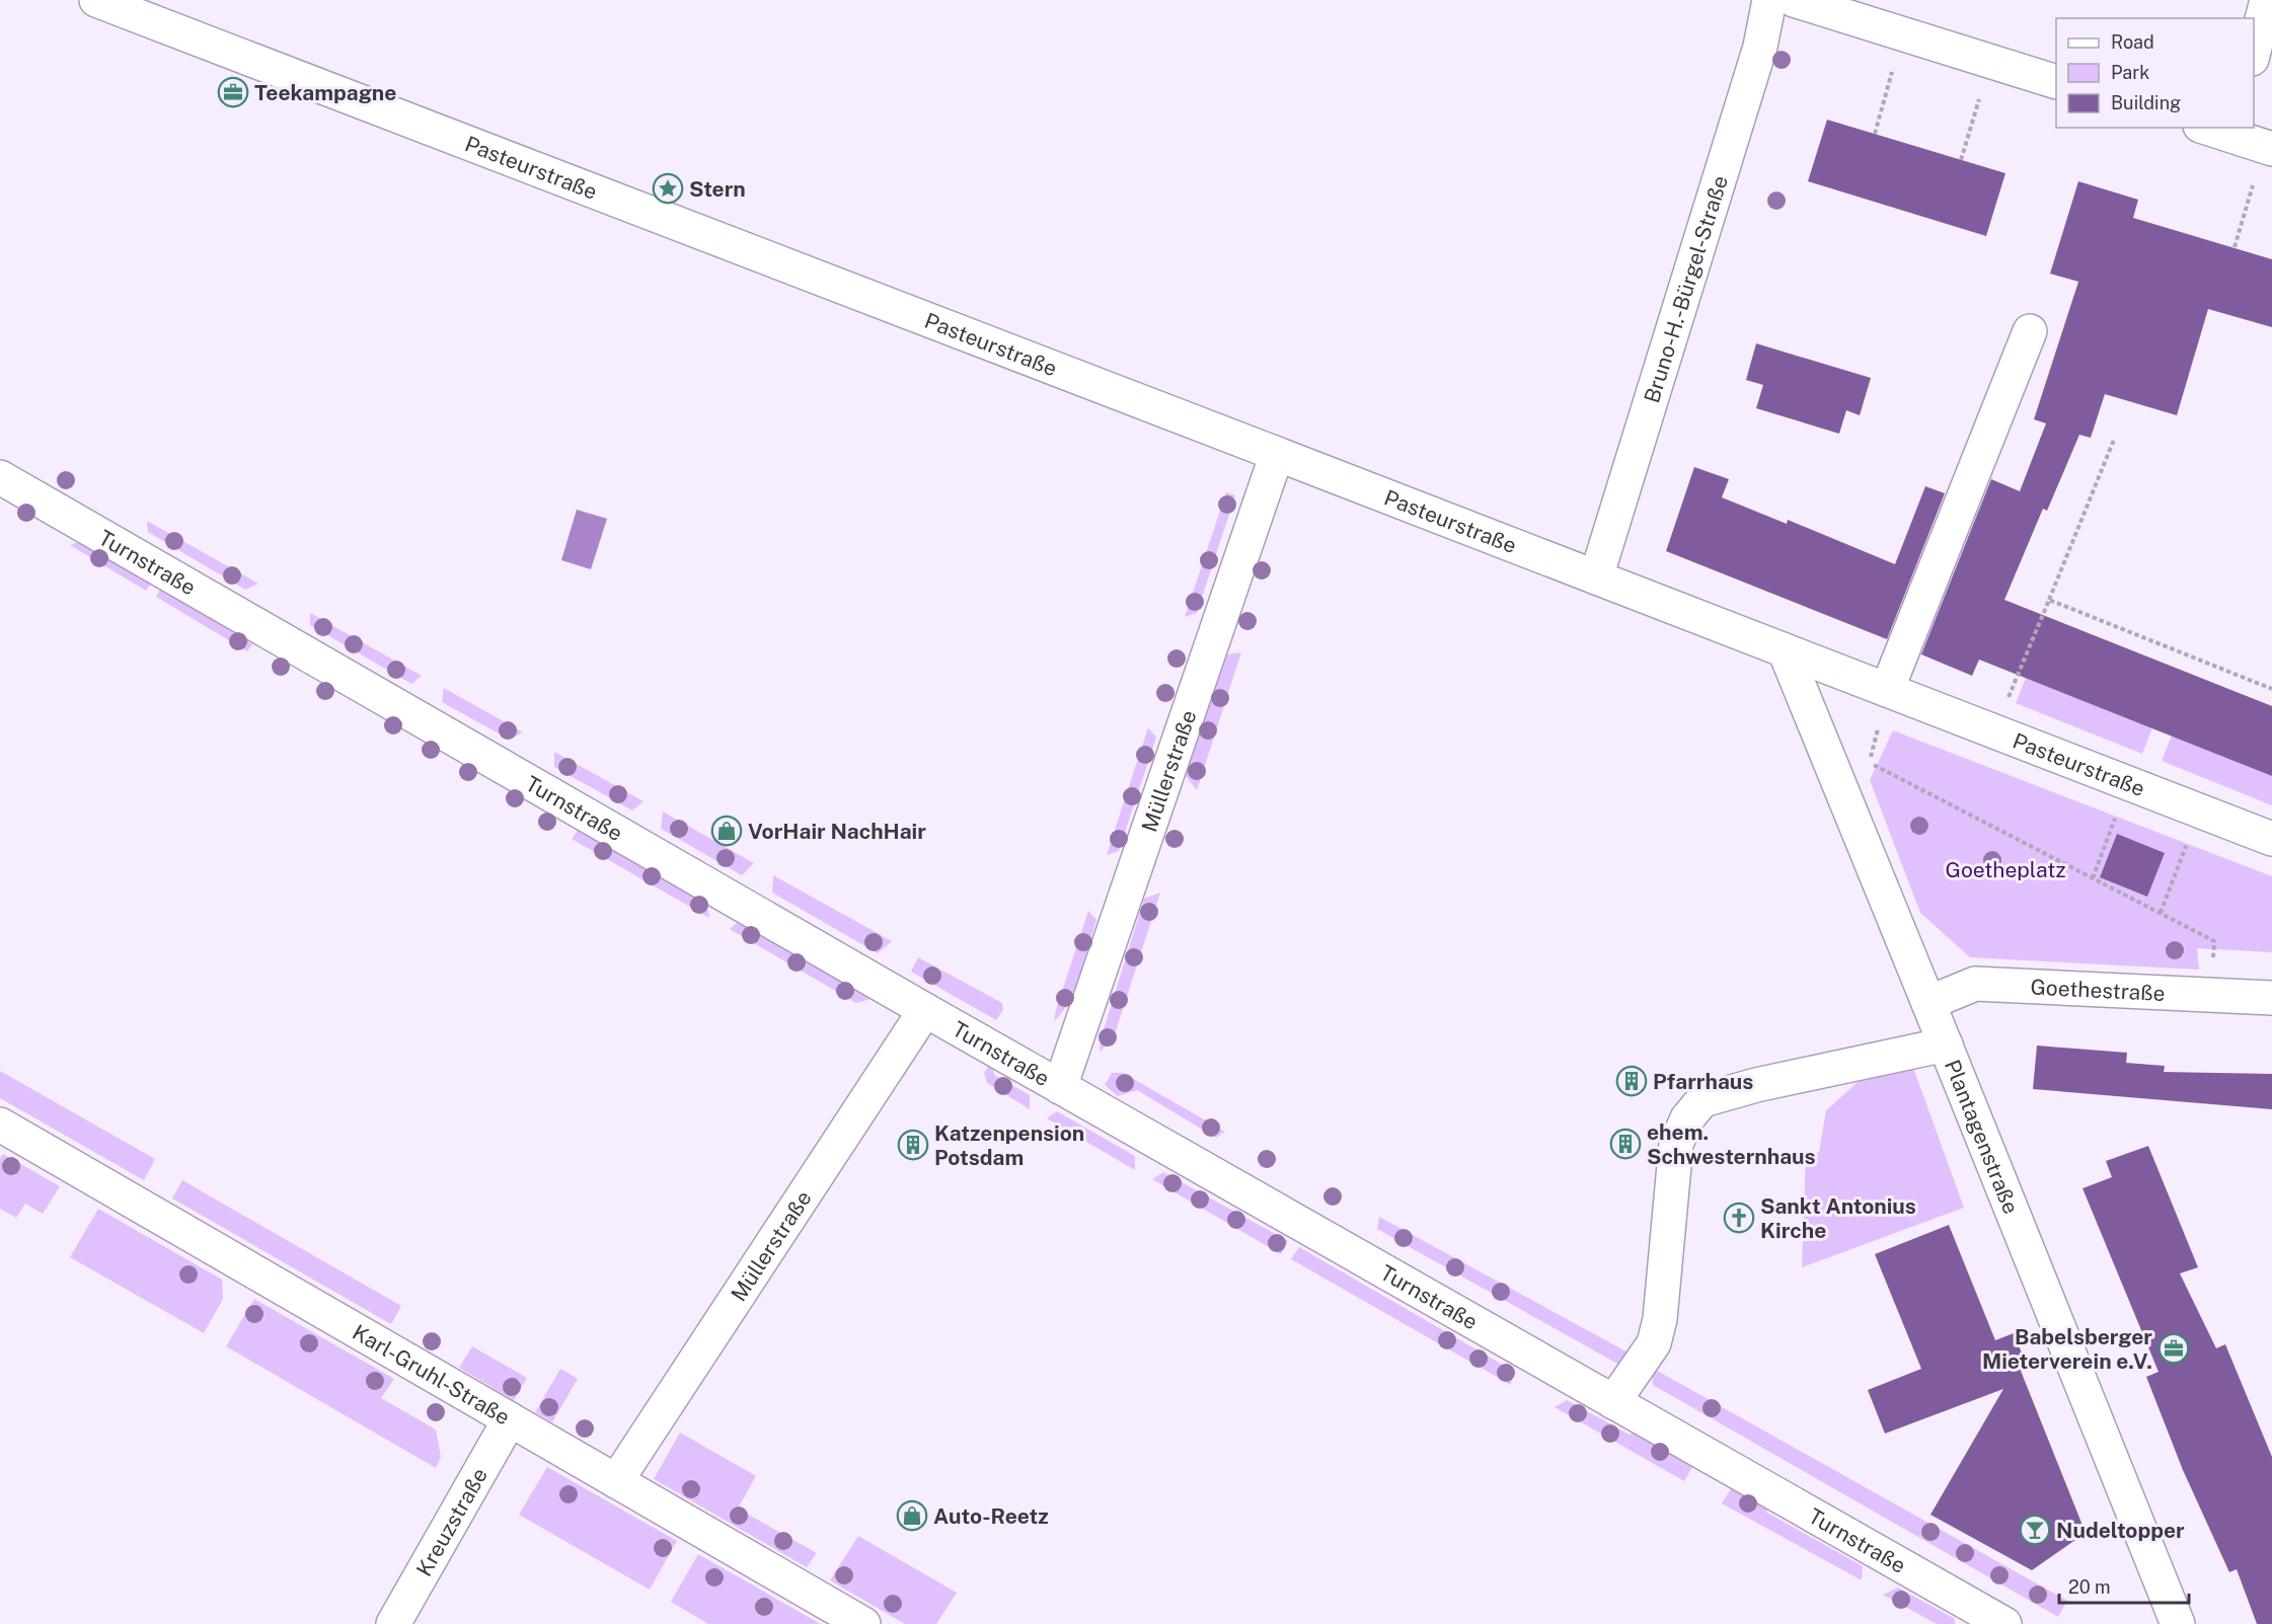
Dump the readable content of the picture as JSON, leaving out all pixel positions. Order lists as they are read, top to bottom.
{
  "streets": {
    "street": [
      "Pasteurstraße",
      "Bruno-H.-Bürgel-Straße",
      "Turnstraße",
      "Müllerstraße",
      "Goethestraße",
      "Plantagenstraße",
      "Karl-Gruhl-Straße",
      "Kreuzstraße"
    ]
  },
  "crossings": [
    ["Pasteurstraße", "Bruno-H.-Bürgel-Straße"],
    ["Pasteurstraße", "Müllerstraße"],
    ["Pasteurstraße", "Plantagenstraße"],
    ["Turnstraße", "Müllerstraße"],
    ["Müllerstraße", "Karl-Gruhl-Straße"],
    ["Goethestraße", "Plantagenstraße"],
    ["Karl-Gruhl-Straße", "Kreuzstraße"]
  ],
  "parks": ["Goetheplatz"],
  "places": {
    "office": ["Teekampagne", "Babelsberger Mieterverein e.V."],
    "place": ["Stern"],
    "shop": ["VorHair NachHair", "Auto-Reetz"],
    "building": ["Pfarrhaus", "ehem. Schwesternhaus", "Katzenpension Potsdam"],
    "church": ["Sankt Antonius Kirche"],
    "bar": ["Nudeltopper"]
  },
  "legend": ["Road", "Park", "Building"],
  "scale_bar": "20 m"
}
